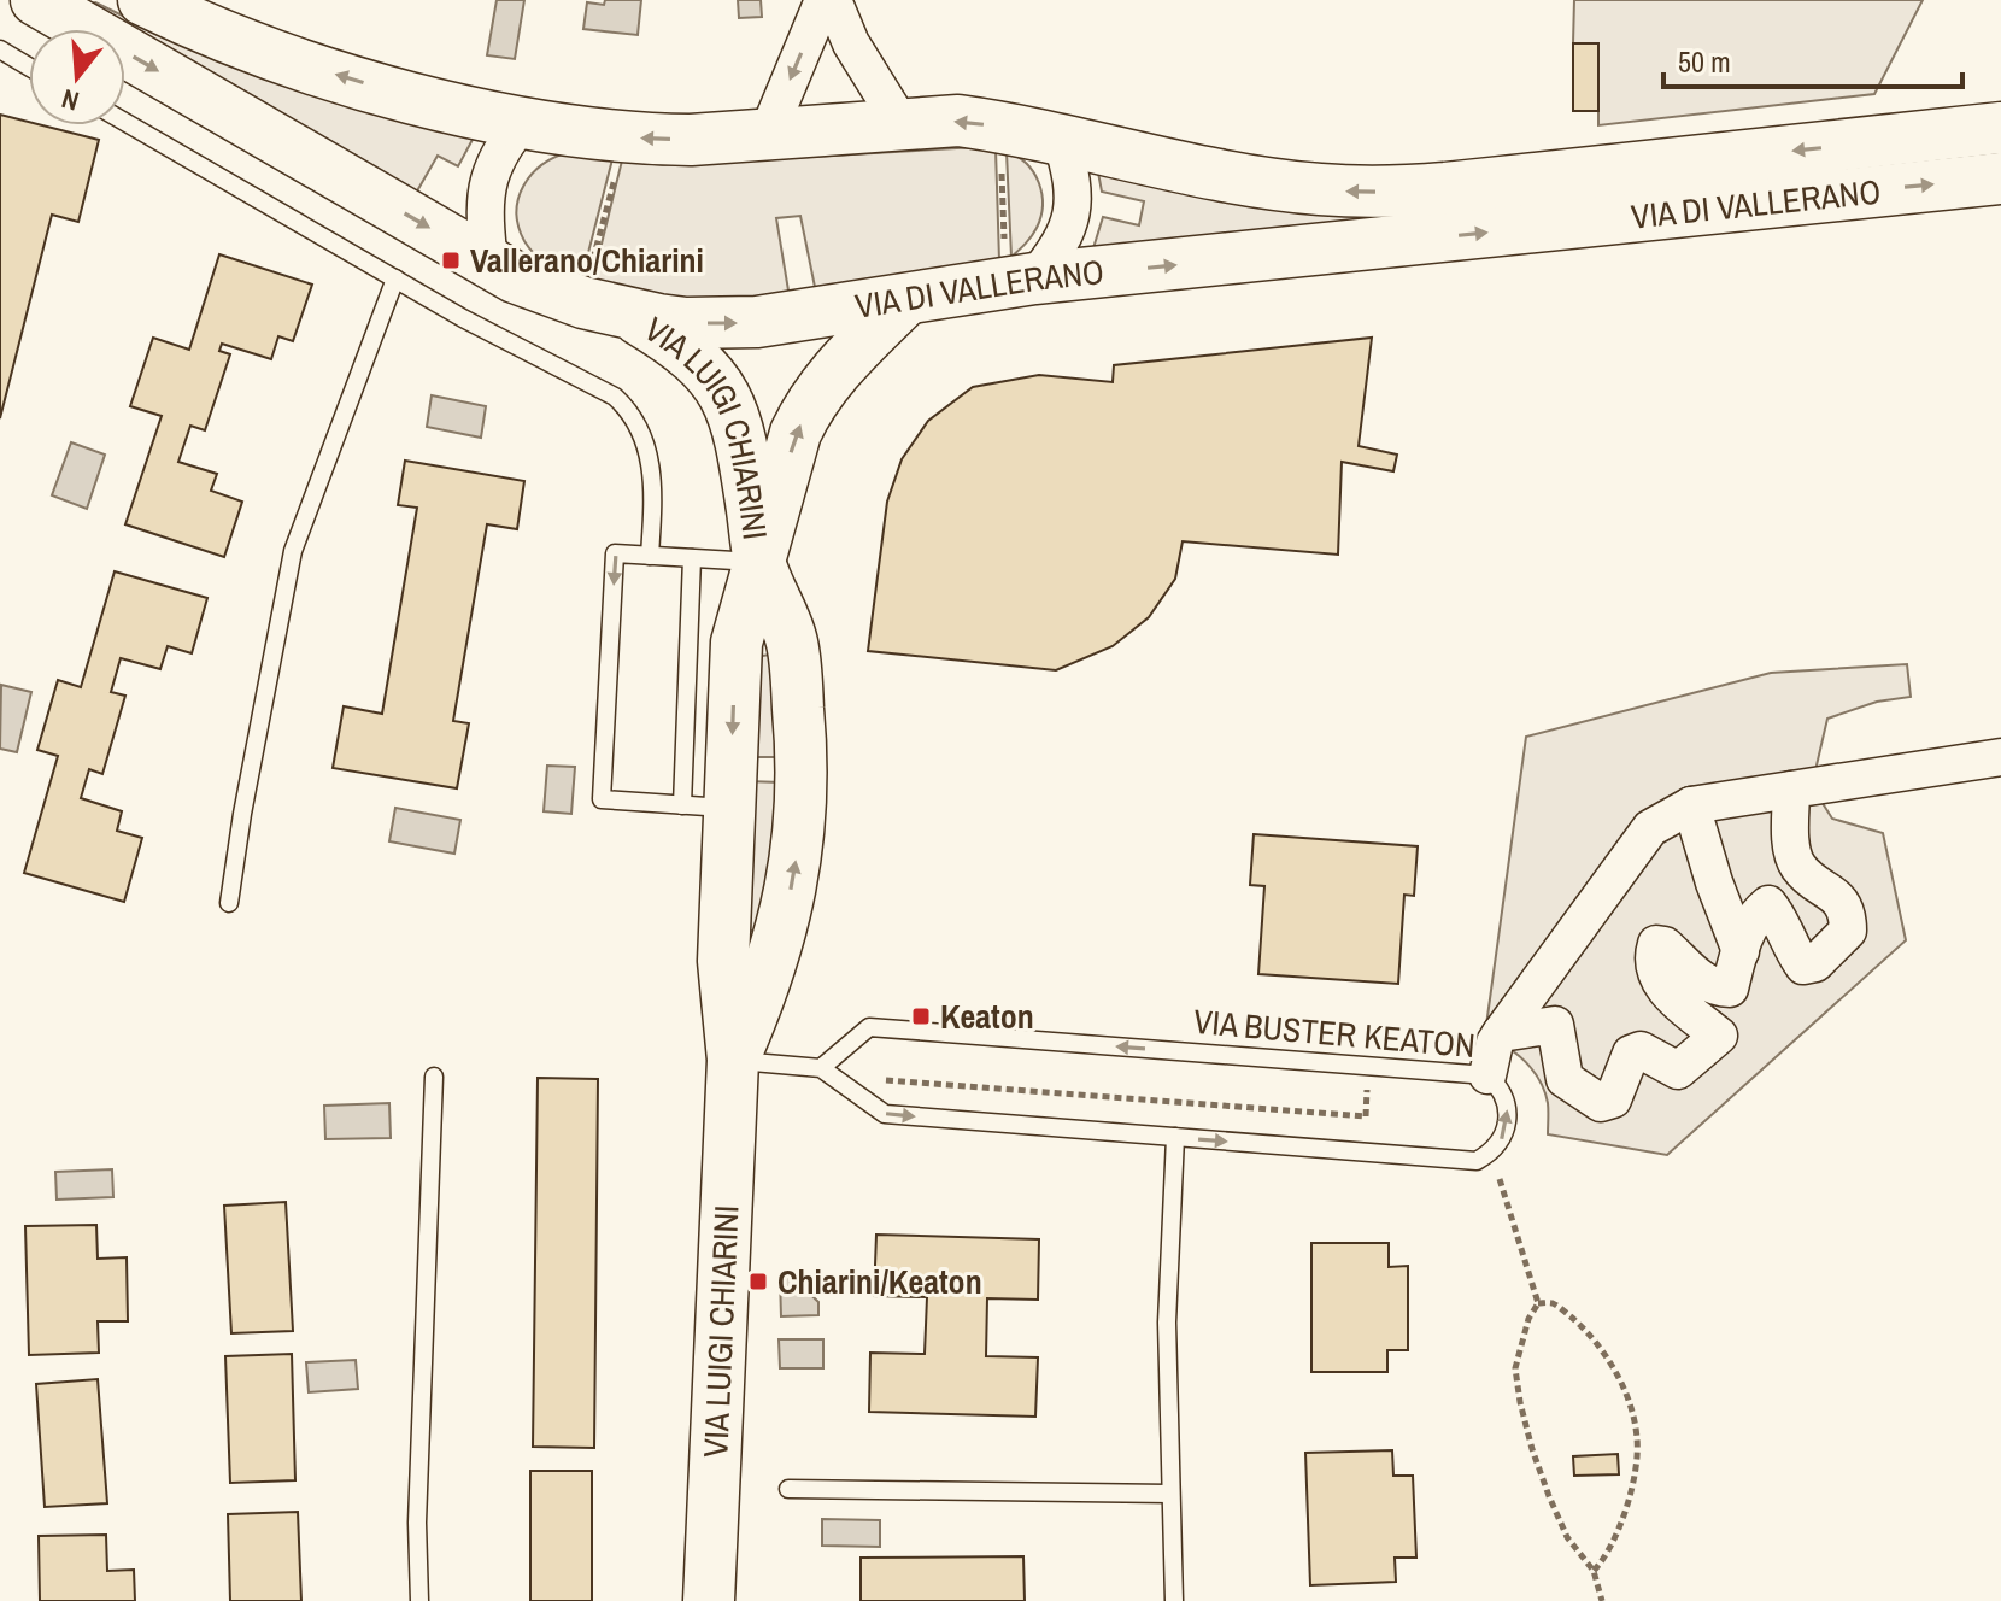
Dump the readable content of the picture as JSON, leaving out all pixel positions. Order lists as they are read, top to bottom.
{
  "streets": {
    "street": ["VIA DI VALLERANO", "VIA LUIGI CHIARINI"],
    "lane": ["VIA BUSTER KEATON"]
  },
  "crossings": [
    ["VIA DI VALLERANO", "VIA LUIGI CHIARINI"]
  ],
  "places": {
    "transit": ["Vallerano/Chiarini", "Keaton", "Chiarini/Keaton"]
  },
  "scale_bar": "50 m",
  "north": "bottom"
}
